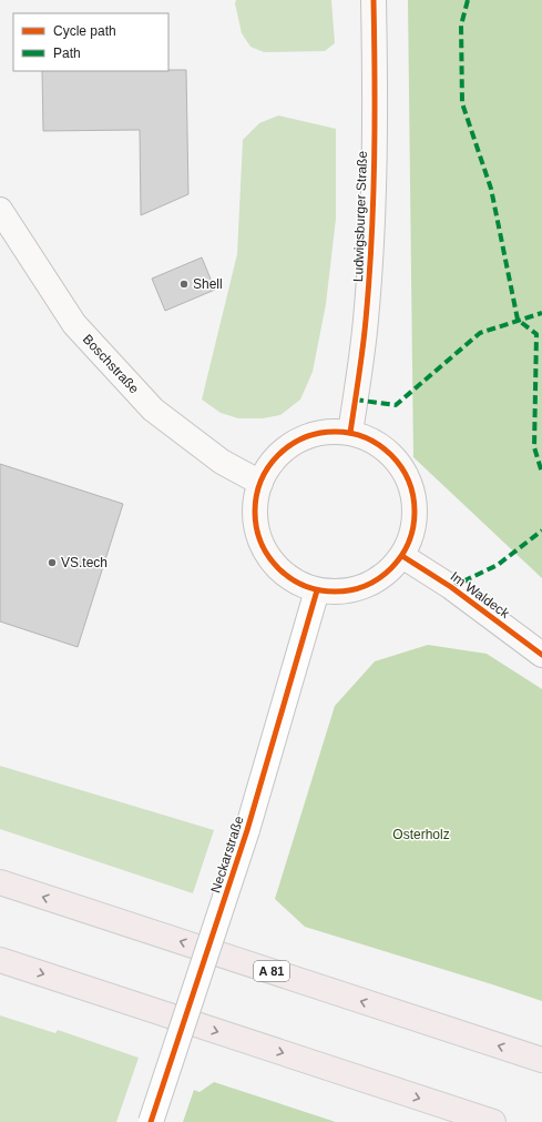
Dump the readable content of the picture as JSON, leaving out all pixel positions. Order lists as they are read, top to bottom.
{
  "streets": {
    "highway": ["A 81"],
    "street": [
      "Ludwigsburger Straße",
      "Boschstraße",
      "Im Waldeck",
      "Neckarstraße"
    ]
  },
  "parks": ["Osterholz"],
  "places": ["Shell", "VS.tech"],
  "legend": ["Cycle path", "Path"]
}
